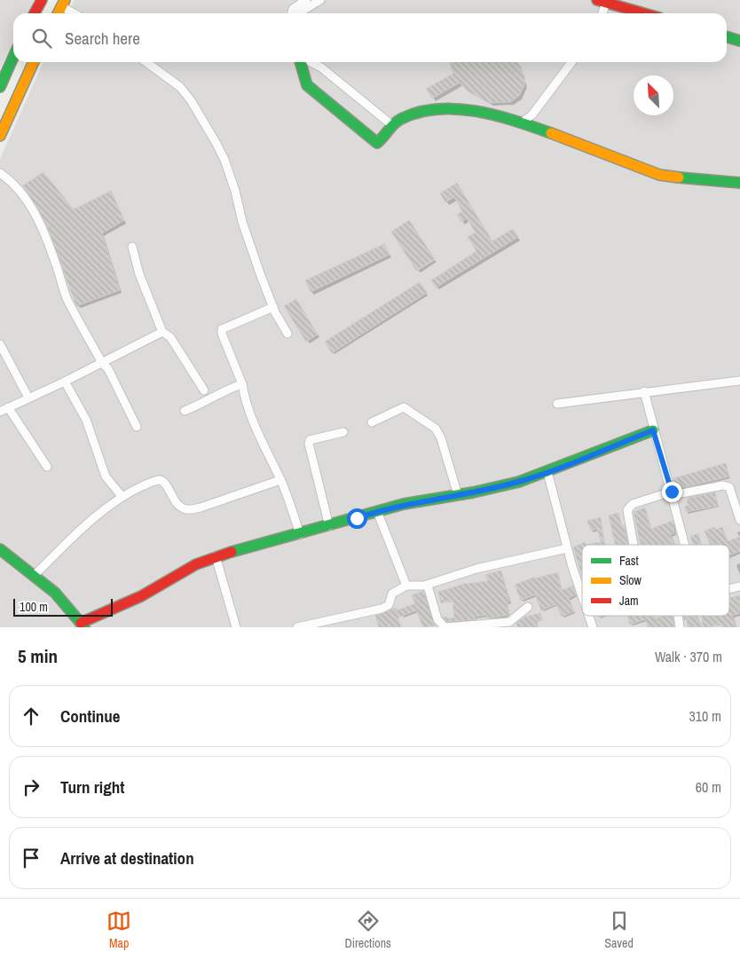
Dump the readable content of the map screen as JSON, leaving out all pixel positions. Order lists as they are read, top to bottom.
{
  "legend": ["Fast", "Slow", "Jam"],
  "scale_bar": "100 m",
  "north": "top left",
  "page": {
    "search": "Search here",
    "scale": "100 m",
    "heading": ["5 min", "Walk · 370 m"],
    "list": [
      ["Continue", "310 m"],
      ["Turn right", "60 m"],
      "Arrive at destination"
    ],
    "nav": ["Map", "Directions", "Saved"]
  }
}
